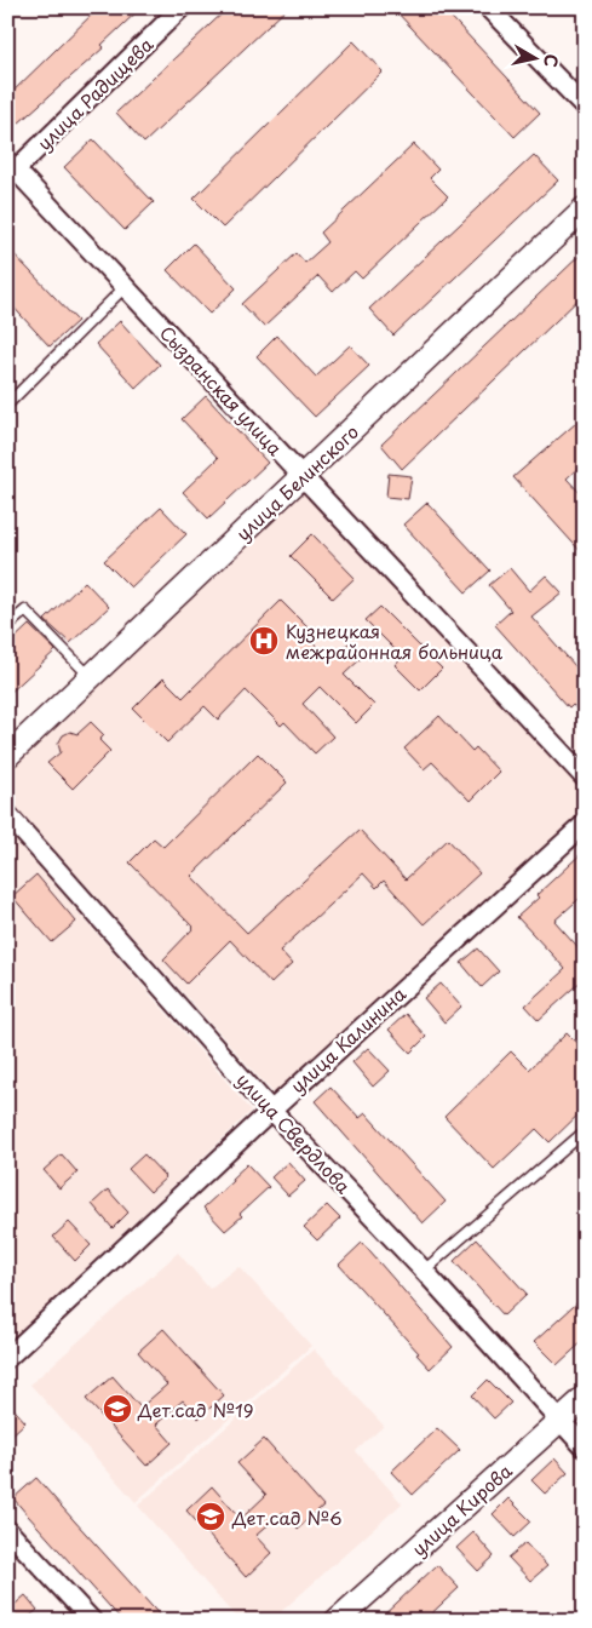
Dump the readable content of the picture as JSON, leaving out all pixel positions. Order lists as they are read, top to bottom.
{
  "streets": {
    "street": [
      "улица Радищева",
      "Сызранская улица",
      "улица Белинского",
      "улица Калинина",
      "улица Свердлова",
      "улица Кирова"
    ]
  },
  "crossings": [
    ["улица Радищева", "Сызранская улица"],
    ["Сызранская улица", "улица Белинского"],
    ["улица Калинина", "улица Свердлова"],
    ["улица Свердлова", "улица Кирова"]
  ],
  "places": {
    "hospital": ["Кузнецкая межрайонная больница"],
    "school or university": ["Дет.сад №19", "Дет.сад №6"]
  },
  "north": "right"
}
